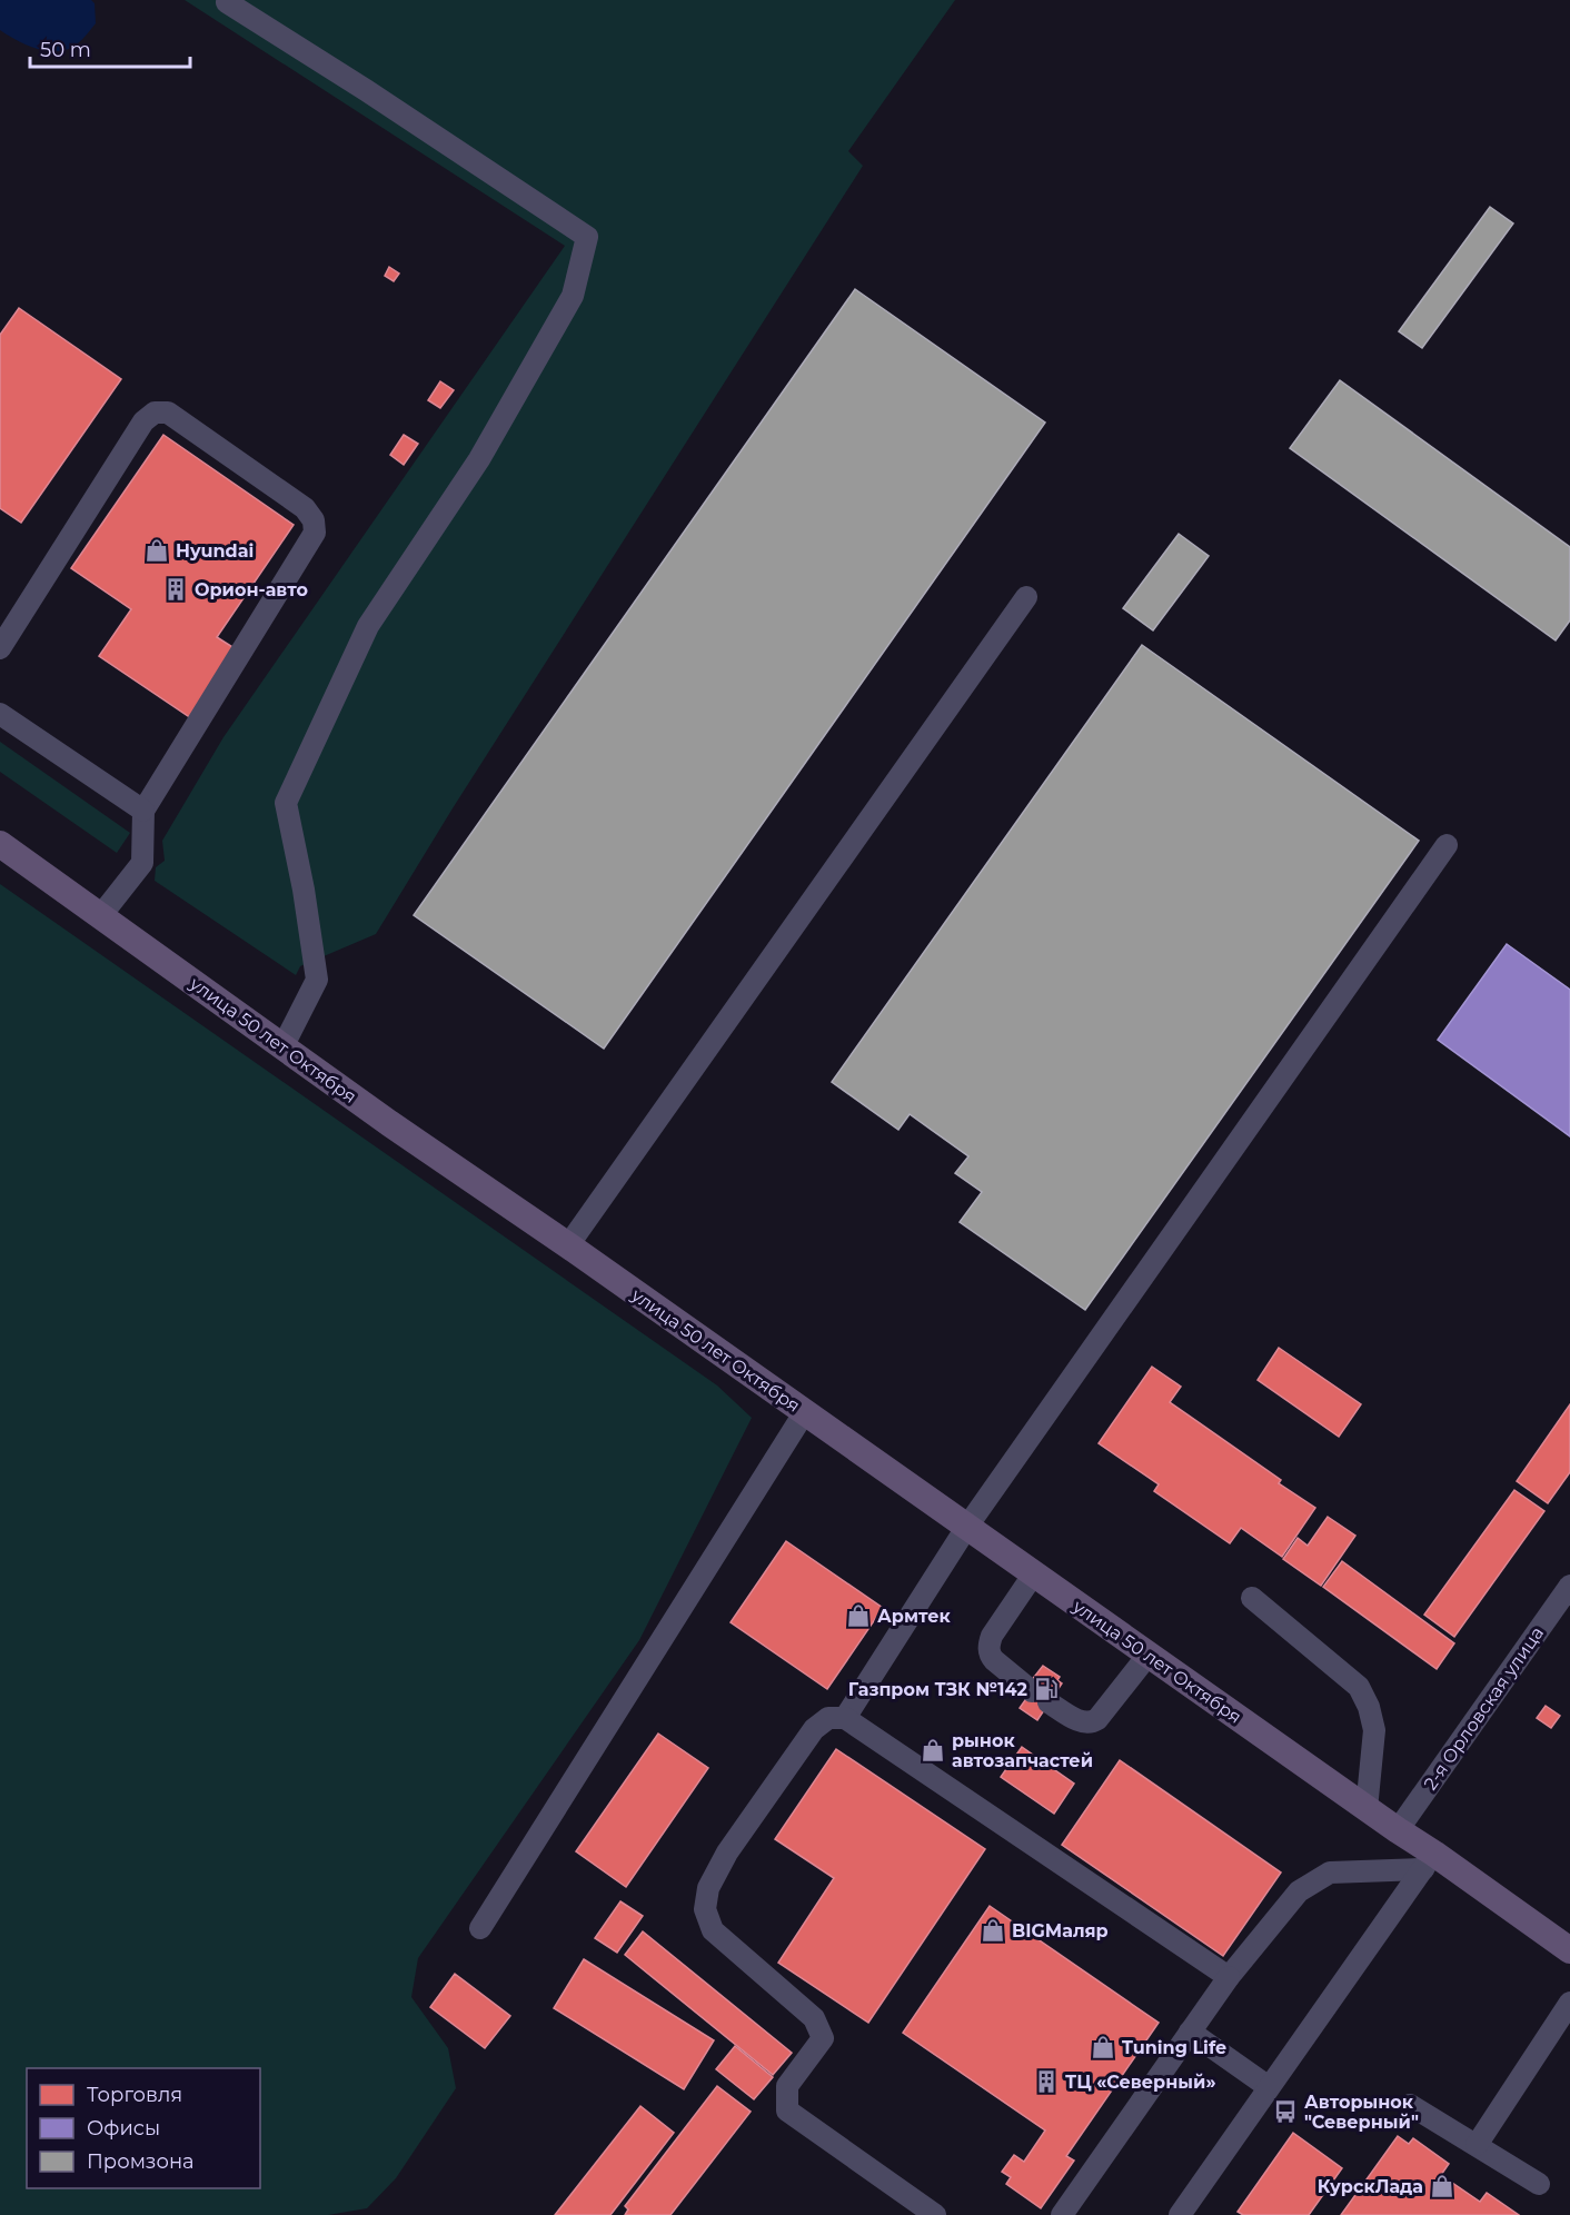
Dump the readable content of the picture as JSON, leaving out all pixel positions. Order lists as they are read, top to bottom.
{
  "streets": {
    "main road": ["улица 50 лет Октября"],
    "street": ["2-я Орловская улица"]
  },
  "crossings": [
    ["улица 50 лет Октября", "2-я Орловская улица"]
  ],
  "places": {
    "shop": [
      "Hyundai",
      "Армтек",
      "рынок автозапчастей",
      "BIGМаляр",
      "Tuning Life",
      "КурскЛада"
    ],
    "building": ["Орион-авто", "ТЦ «Северный»"],
    "fuel station": ["Газпром ТЗК №142"],
    "bus stop": ["Авторынок \"Северный\""]
  },
  "legend": ["Торговля", "Офисы", "Промзона"],
  "scale_bar": "50 m"
}
